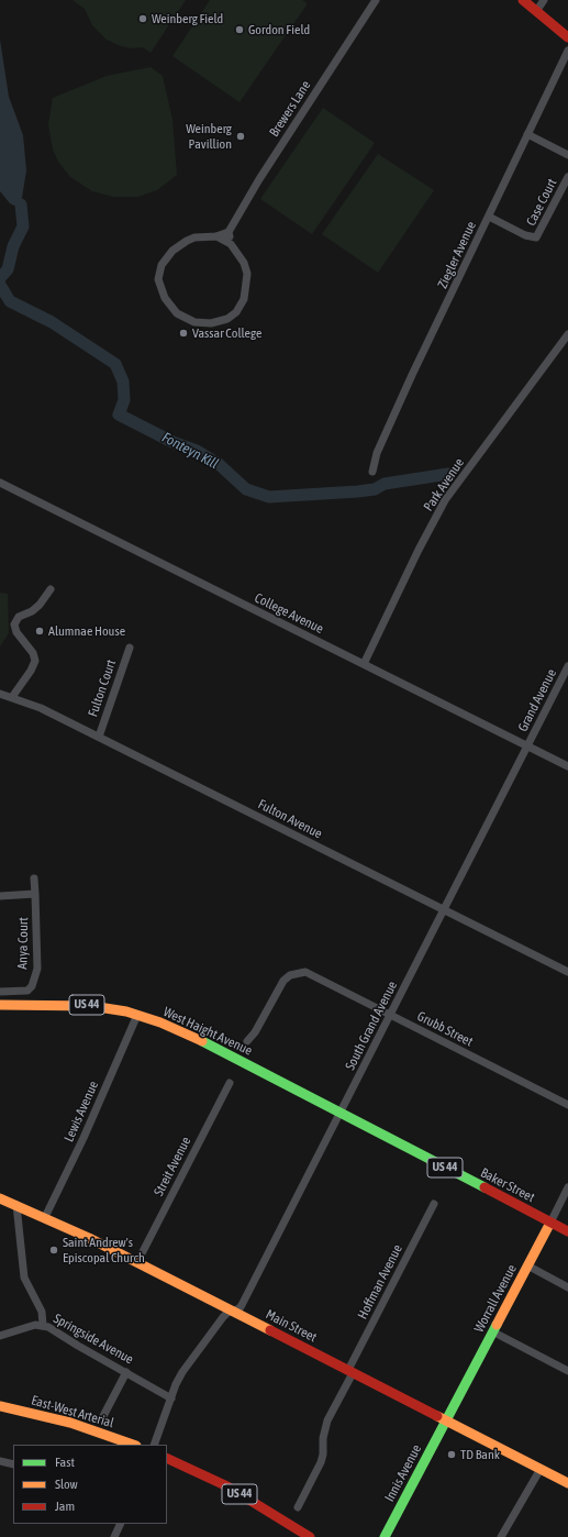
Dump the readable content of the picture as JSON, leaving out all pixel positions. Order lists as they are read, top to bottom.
{
  "streets": {
    "main road": [
      "US 44",
      "West Haight Avenue",
      "Baker Street",
      "Worrall Avenue",
      "Main Street",
      "East-West Arterial",
      "Innis Avenue"
    ],
    "street": [
      "Brewers Lane",
      "Case Court",
      "Ziegler Avenue",
      "Park Avenue",
      "College Avenue",
      "Fulton Court",
      "Grand Avenue",
      "Fulton Avenue",
      "Anya Court",
      "South Grand Avenue",
      "Grubb Street",
      "Lewis Avenue",
      "Streit Avenue",
      "Hoffman Avenue",
      "Springside Avenue"
    ]
  },
  "crossings": [
    ["Case Court", "Ziegler Avenue"],
    ["Park Avenue", "College Avenue"],
    ["College Avenue", "Grand Avenue"],
    ["College Avenue", "South Grand Avenue"],
    ["Fulton Court", "Fulton Avenue"],
    ["Grand Avenue", "South Grand Avenue"],
    ["Fulton Avenue", "South Grand Avenue"],
    ["South Grand Avenue", "Grubb Street"],
    ["South Grand Avenue", "West Haight Avenue"],
    ["South Grand Avenue", "Baker Street"],
    ["South Grand Avenue", "Main Street"],
    ["South Grand Avenue", "Springside Avenue"],
    ["West Haight Avenue", "Lewis Avenue"],
    ["West Haight Avenue", "Baker Street"],
    ["Lewis Avenue", "Main Street"],
    ["Streit Avenue", "Main Street"],
    ["Baker Street", "Worrall Avenue"],
    ["Hoffman Avenue", "Main Street"],
    ["Worrall Avenue", "Main Street"],
    ["Worrall Avenue", "Innis Avenue"],
    ["Main Street", "Innis Avenue"]
  ],
  "water": ["Fonteyn Kill"],
  "places": [
    "Weinberg Field",
    "Gordon Field",
    "Weinberg Pavillion",
    "Vassar College",
    "Alumnae House",
    "Saint Andrew's Episcopal Church",
    "TD Bank"
  ],
  "legend": ["Fast", "Slow", "Jam"]
}
